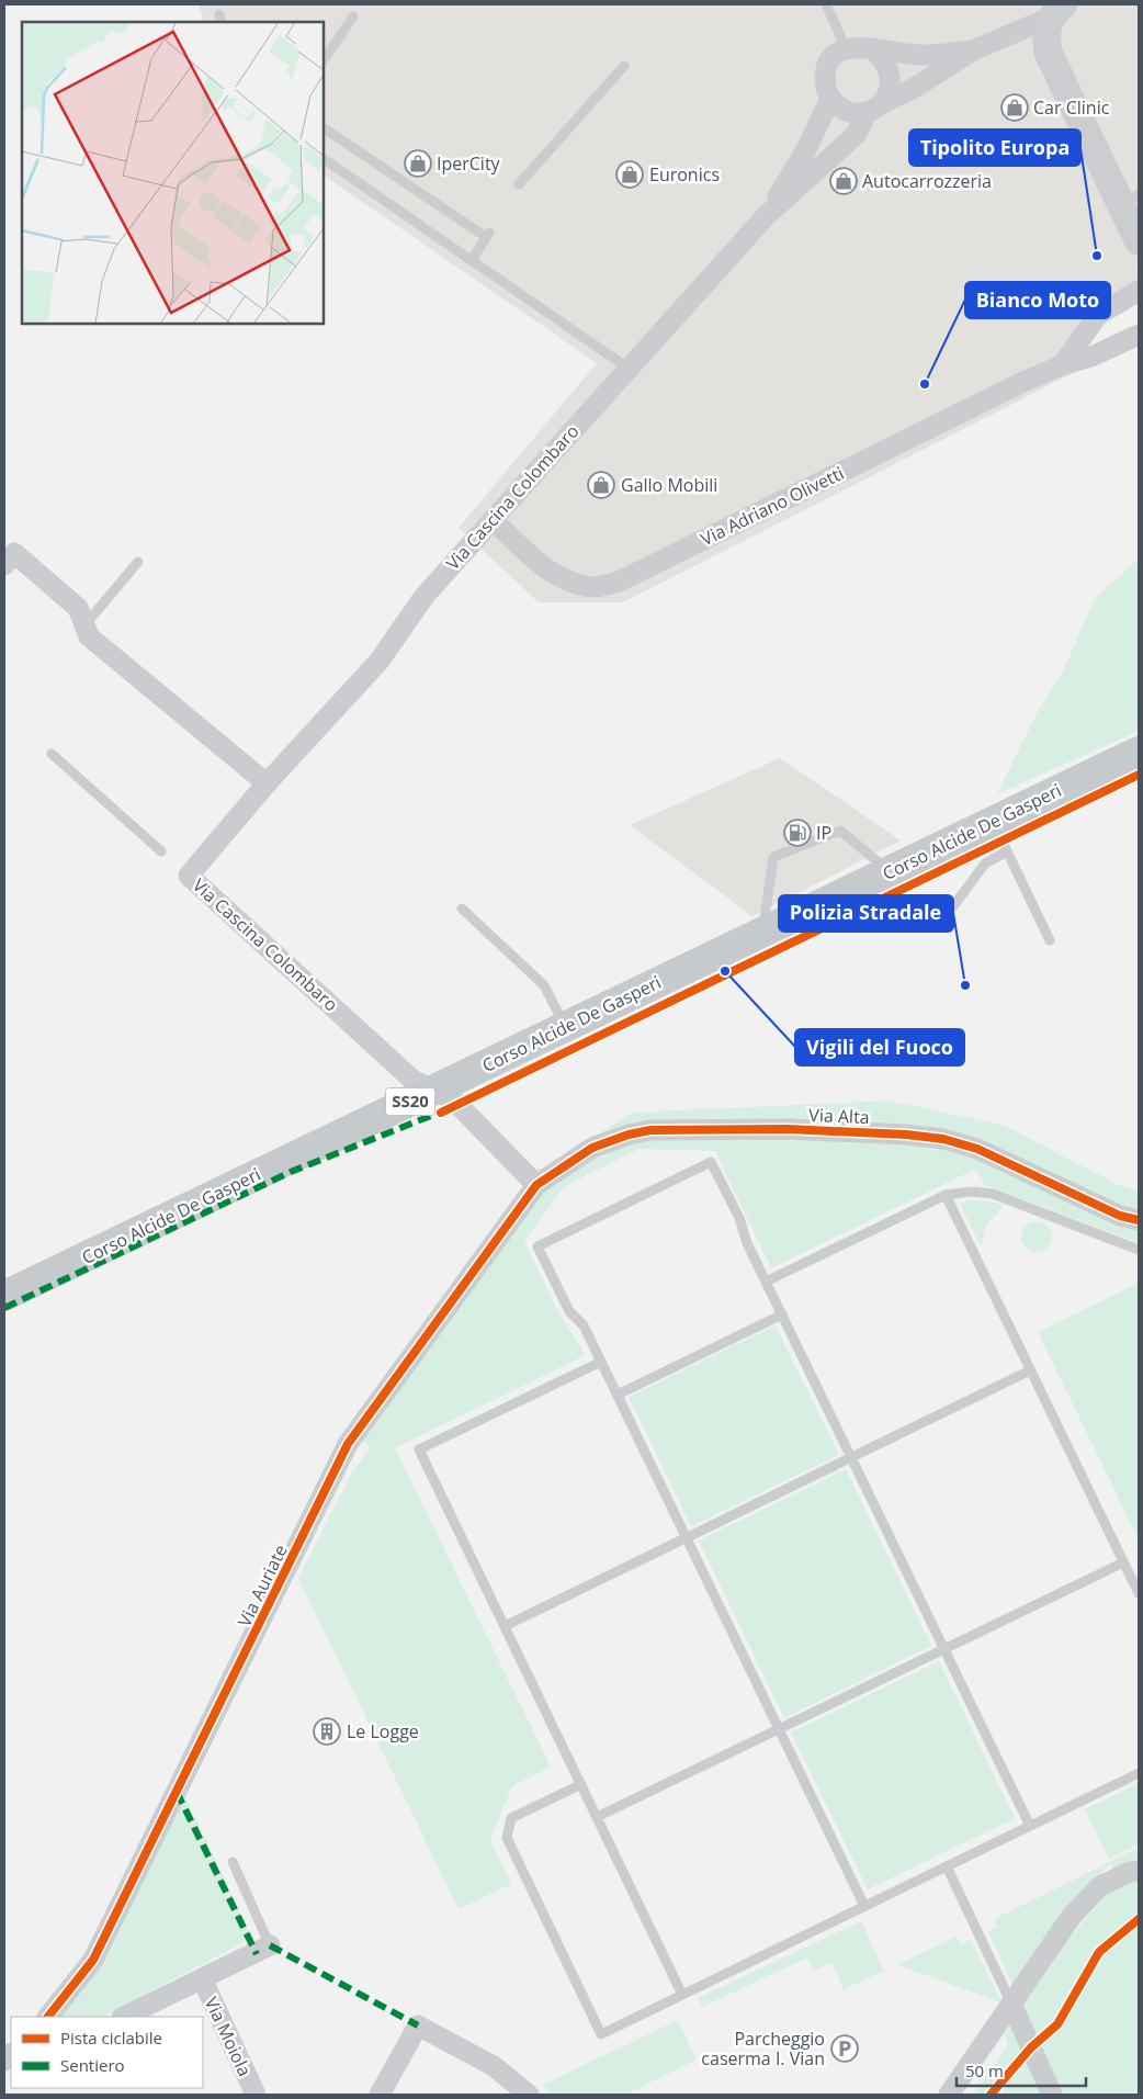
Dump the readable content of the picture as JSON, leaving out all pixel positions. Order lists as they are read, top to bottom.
{
  "streets": {
    "main road": ["Corso Alcide De Gasperi", "SS20"],
    "street": [
      "Via Cascina Colombaro",
      "Via Adriano Olivetti",
      "Via Alta",
      "Via Auriate",
      "Via Moiola"
    ]
  },
  "crossings": [
    ["Via Cascina Colombaro", "Via Adriano Olivetti"],
    ["Via Cascina Colombaro", "Corso Alcide De Gasperi"],
    ["Via Alta", "Via Auriate"]
  ],
  "places": {
    "shop": [
      "Car Clinic",
      "IperCity",
      "Euronics",
      "Autocarrozzeria",
      "Gallo Mobili"
    ],
    "other": [
      "Tipolito Europa",
      "Bianco Moto",
      "Vigili del Fuoco",
      "Polizia Stradale"
    ],
    "fuel station": ["IP"],
    "building": ["Le Logge"],
    "parking": ["Parcheggio caserma I. Vian"]
  },
  "legend": ["Pista ciclabile", "Sentiero"],
  "scale_bar": "50 m"
}
